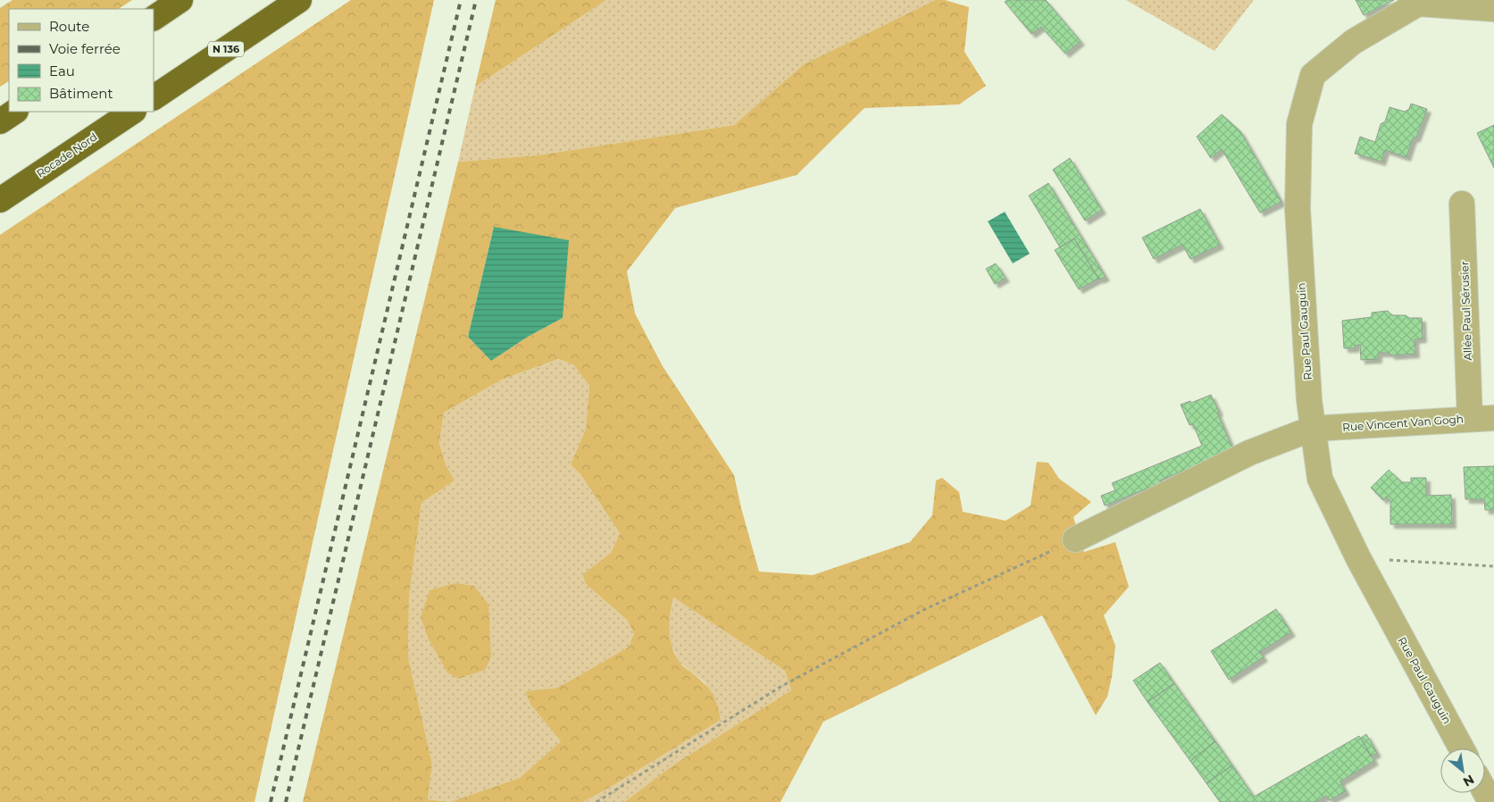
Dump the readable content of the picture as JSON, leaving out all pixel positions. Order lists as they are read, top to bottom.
{
  "streets": {
    "highway": ["N 136", "Rocade Nord"],
    "street": ["Allée Paul Sérusier", "Rue Paul Gauguin", "Rue Vincent Van Gogh"]
  },
  "crossings": [
    ["Allée Paul Sérusier", "Rue Vincent Van Gogh"],
    ["Rue Paul Gauguin", "Rue Vincent Van Gogh"]
  ],
  "legend": [
    "Route",
    "Voie ferrée",
    "Eau",
    "Bâtiment"
  ],
  "north": "bottom right"
}
